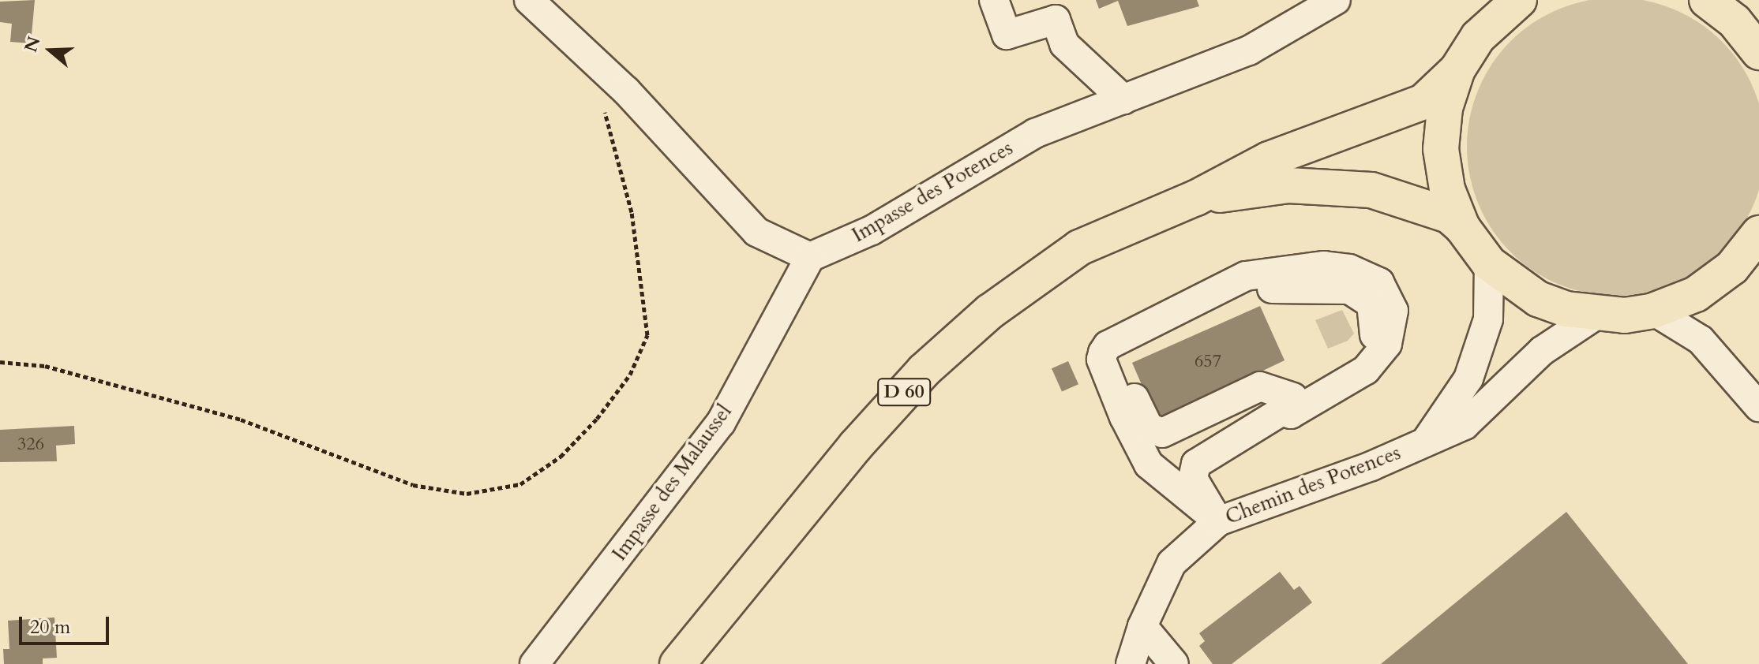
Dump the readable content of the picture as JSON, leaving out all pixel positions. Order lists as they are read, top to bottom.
{
  "streets": {
    "main road": ["D 60"],
    "street": ["Impasse des Potences", "Impasse des Malaussel", "Chemin des Potences"]
  },
  "crossings": [
    ["Impasse des Potences", "Impasse des Malaussel"]
  ],
  "house_numbers": ["657", "326"],
  "scale_bar": "20 m",
  "north": "left"
}
